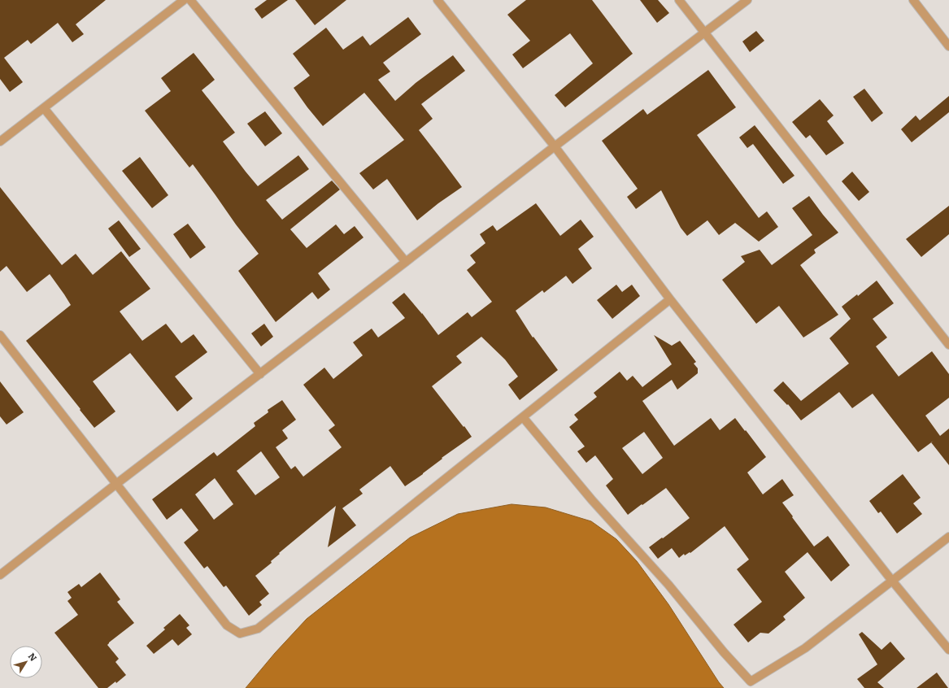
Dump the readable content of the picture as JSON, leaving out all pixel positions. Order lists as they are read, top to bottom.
{
  "north": "top right"
}
